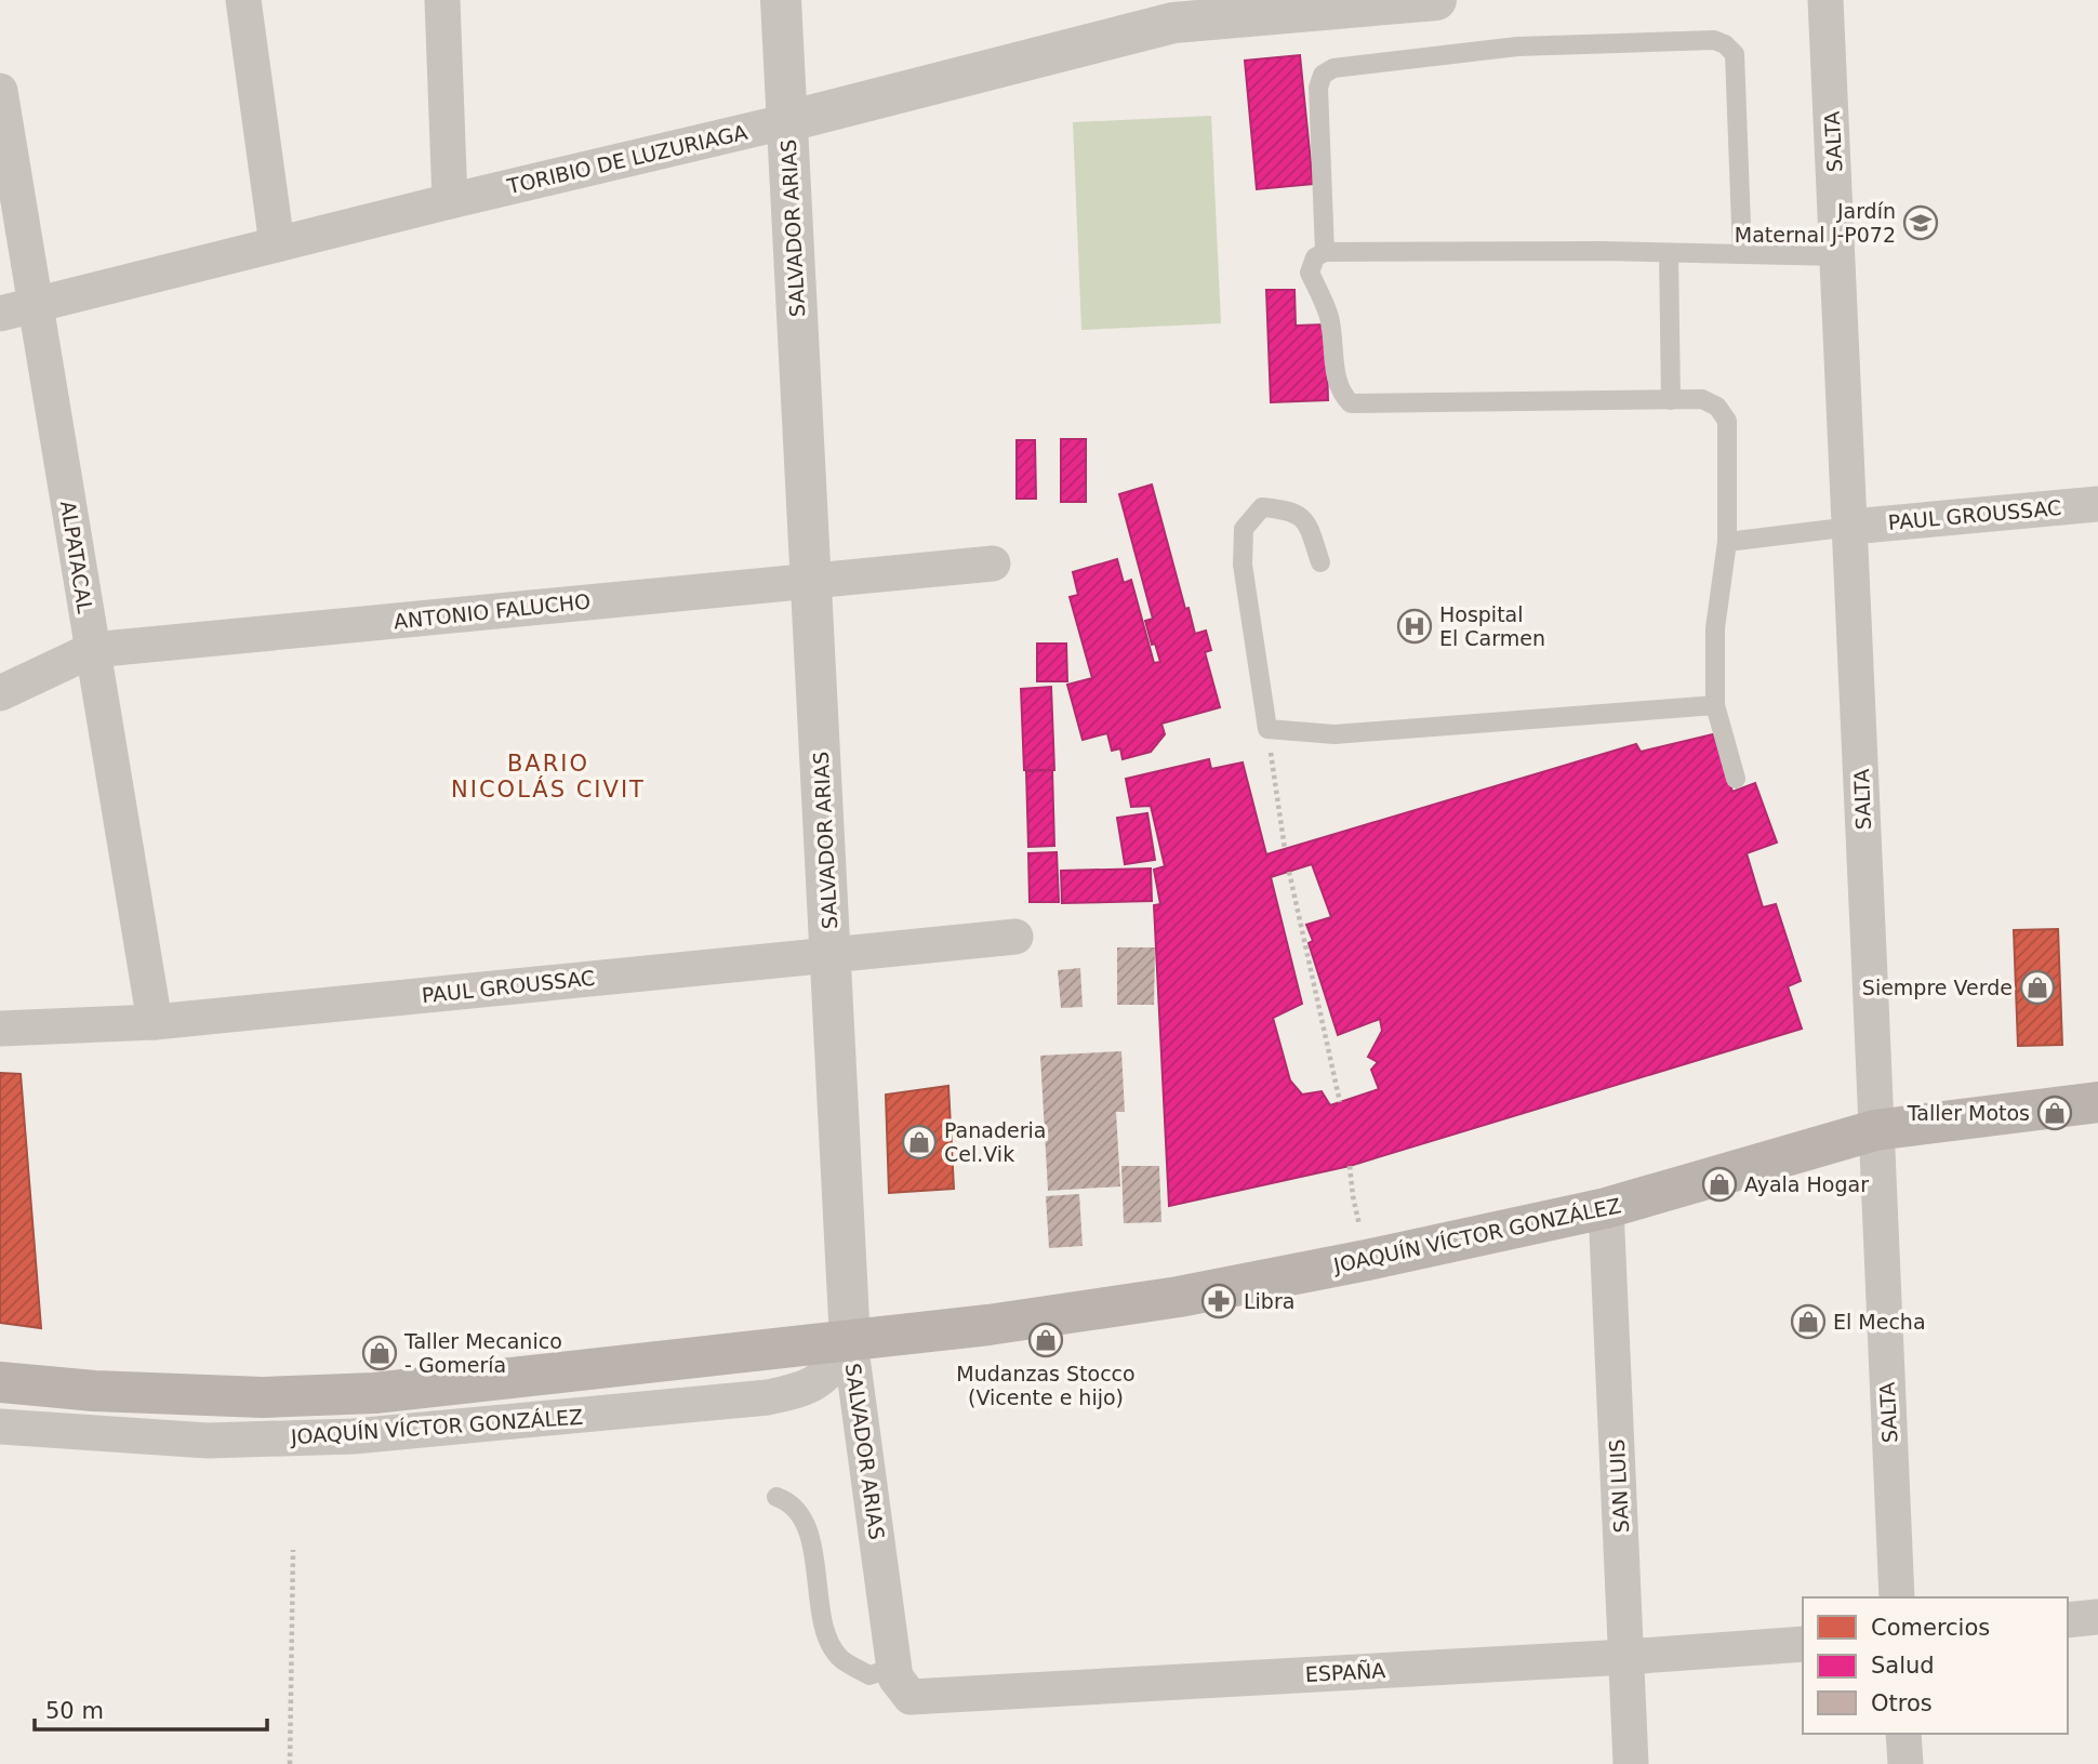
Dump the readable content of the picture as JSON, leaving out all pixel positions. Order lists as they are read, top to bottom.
{
  "streets": {
    "main road": ["JOAQUÍN VÍCTOR GONZÁLEZ"],
    "street": [
      "SALTA",
      "TORIBIO DE LUZURIAGA",
      "SALVADOR ARIAS",
      "PAUL GROUSSAC",
      "ALPATACAL",
      "ANTONIO FALUCHO",
      "SAN LUIS",
      "ESPAÑA"
    ]
  },
  "crossings": [
    ["SALTA", "PAUL GROUSSAC"],
    ["SALTA", "JOAQUÍN VÍCTOR GONZÁLEZ"],
    ["TORIBIO DE LUZURIAGA", "SALVADOR ARIAS"],
    ["TORIBIO DE LUZURIAGA", "ALPATACAL"],
    ["SALVADOR ARIAS", "PAUL GROUSSAC"],
    ["SALVADOR ARIAS", "ANTONIO FALUCHO"],
    ["SALVADOR ARIAS", "JOAQUÍN VÍCTOR GONZÁLEZ"],
    ["SALVADOR ARIAS", "ESPAÑA"],
    ["PAUL GROUSSAC", "ALPATACAL"],
    ["ALPATACAL", "ANTONIO FALUCHO"],
    ["JOAQUÍN VÍCTOR GONZÁLEZ", "SAN LUIS"],
    ["SAN LUIS", "ESPAÑA"]
  ],
  "districts": ["BARIO NICOLÁS CIVIT"],
  "places": {
    "school or university": ["Jardín Maternal J-P072"],
    "hospital": ["Hospital El Carmen"],
    "shop": [
      "Siempre Verde",
      "Taller Motos",
      "Panaderia Cel.Vik",
      "Ayala Hogar",
      "El Mecha",
      "Mudanzas Stocco (Vicente e hijo)",
      "Taller Mecanico - Gomería"
    ],
    "pharmacy": ["Libra"]
  },
  "legend": ["Comercios", "Salud", "Otros"],
  "scale_bar": "50 m"
}
